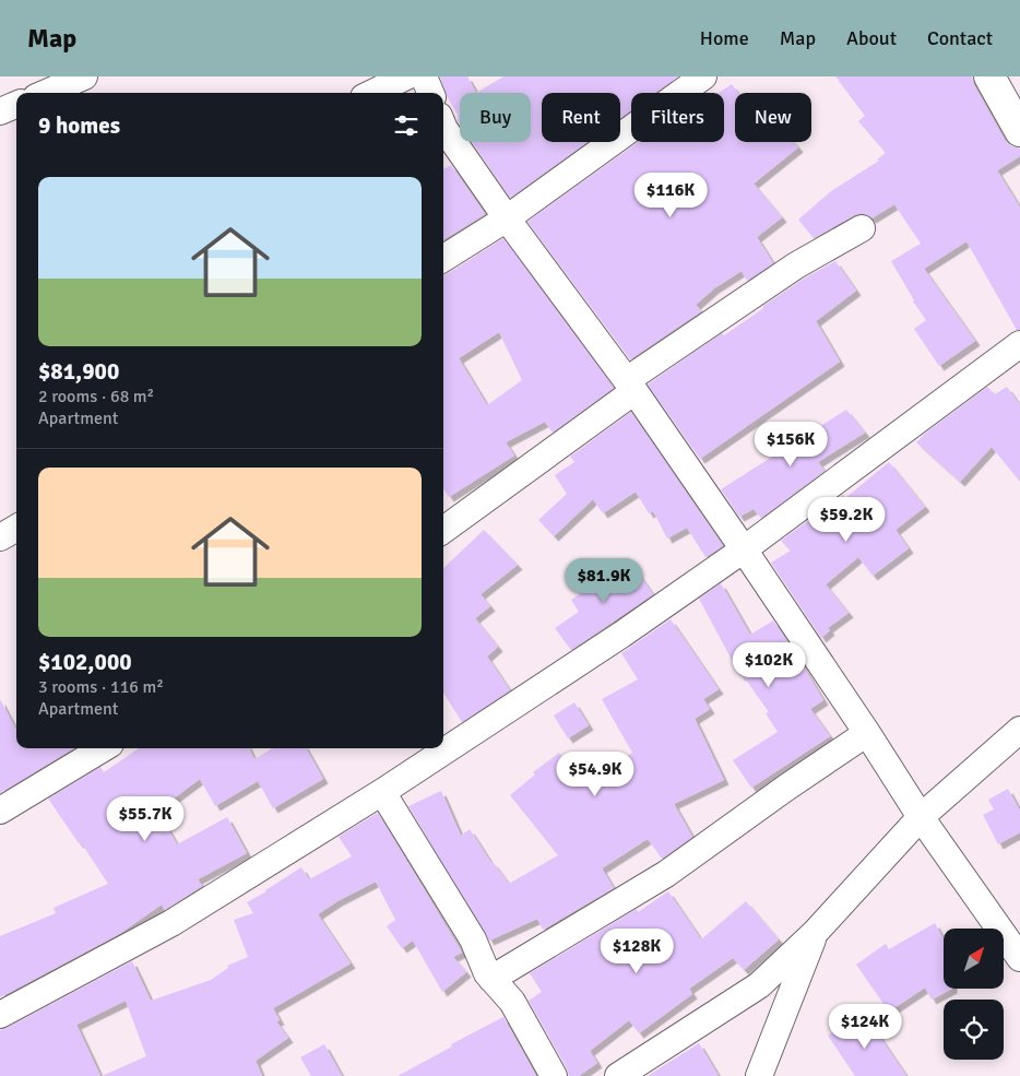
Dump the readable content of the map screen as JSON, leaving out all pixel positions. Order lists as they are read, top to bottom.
{
  "north": "top right",
  "page": {
    "header": "Map",
    "nav": [
      "Home",
      "Map",
      "About",
      "Contact"
    ],
    "chip": [
      "Buy",
      "Rent",
      "Filters",
      "New"
    ],
    "heading": "9 homes",
    "list": [
      {
        "name": "$81,900",
        "note": "2 rooms · 68 m² · Apartment"
      },
      {
        "name": "$102,000",
        "note": "3 rooms · 116 m² · Apartment"
      }
    ],
    "price": [
      "$116K",
      "$156K",
      "$59.2K",
      "$81.9K",
      "$102K",
      "$54.9K",
      "$55.7K",
      "$128K",
      "$124K"
    ]
  }
}
